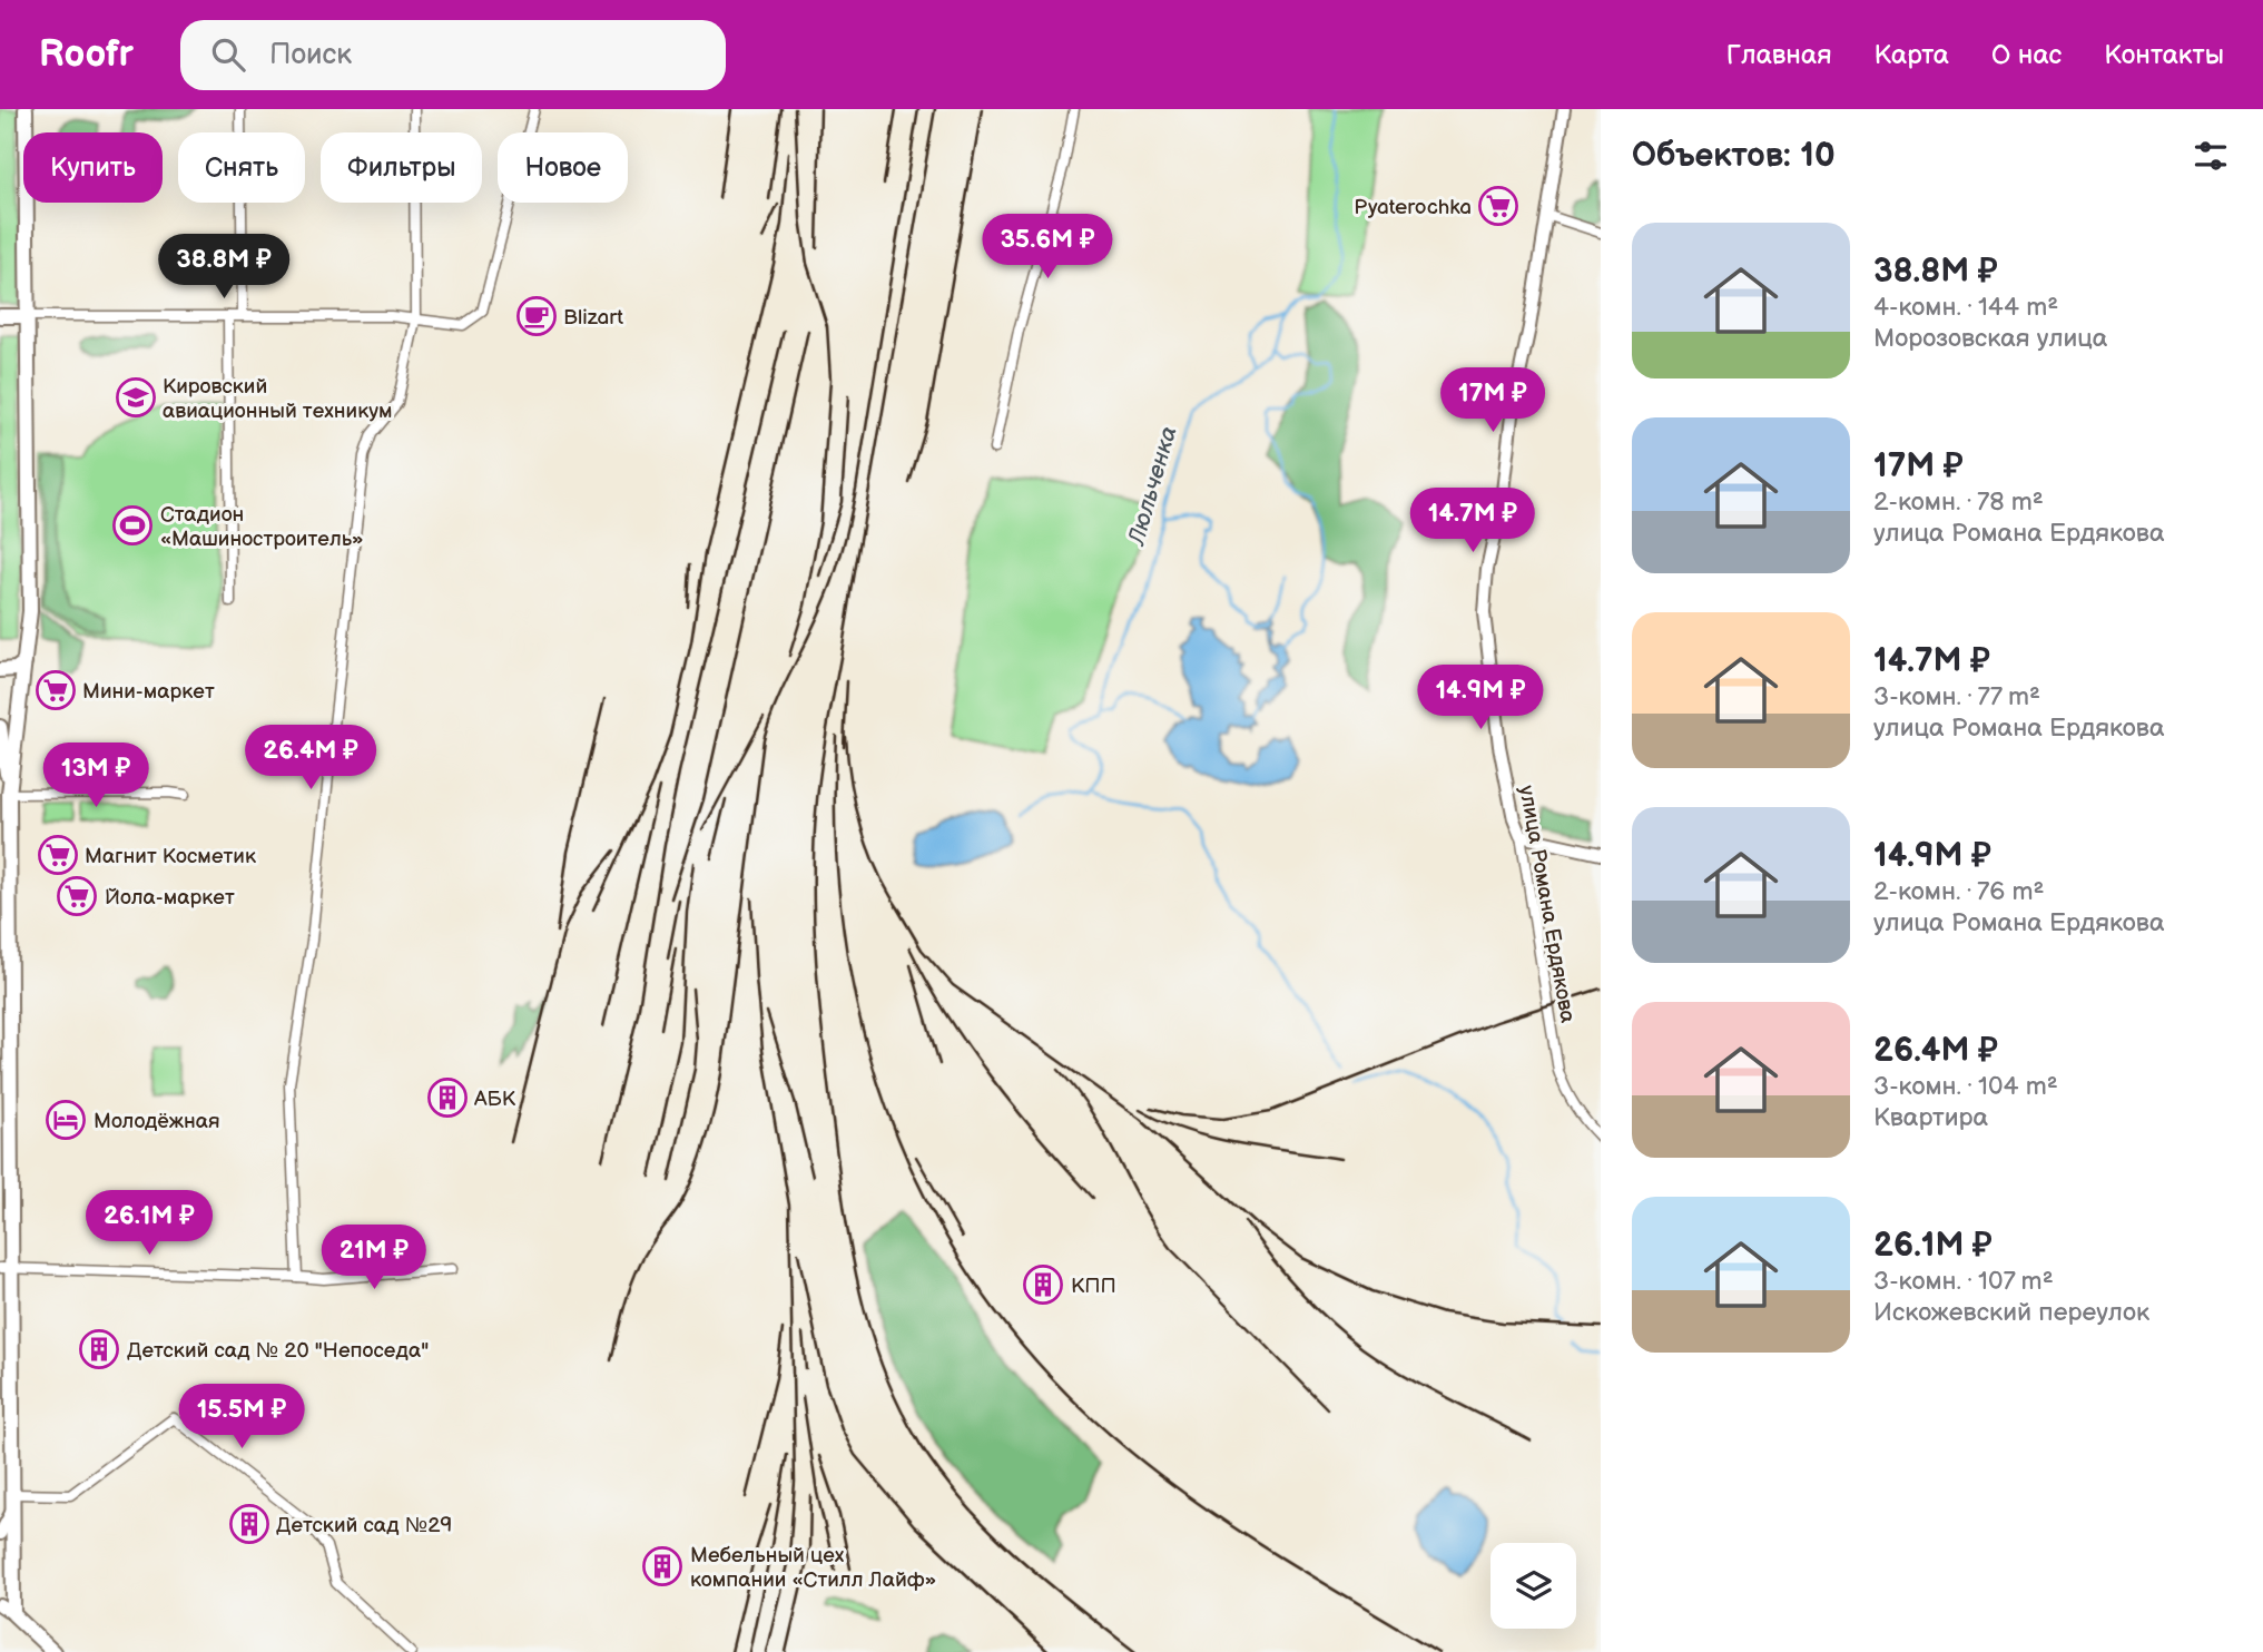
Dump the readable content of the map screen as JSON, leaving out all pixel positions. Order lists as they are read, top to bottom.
{
  "streets": {
    "street": ["улица Романа Ердякова"]
  },
  "water": ["Люльченка"],
  "places": {
    "supermarket": [
      "Pyaterochka",
      "Мини-маркет",
      "Магнит Косметик",
      "Йола-маркет"
    ],
    "cafe": ["Blizart"],
    "school or university": ["Кировский авиационный техникум"],
    "sports": ["Стадион «Машиностроитель»"],
    "building": [
      "АБК",
      "КПП",
      "Детский сад № 20 \"Непоседа\"",
      "Детский сад №29",
      "Мебельный цех компании «Стилл Лайф»"
    ],
    "hotel": ["Молодёжная"]
  },
  "page": {
    "header": "Roofr",
    "search": "Поиск",
    "nav": [
      "Главная",
      "Карта",
      "О нас",
      "Контакты"
    ],
    "heading": "Объектов: 10",
    "chip": [
      "Купить",
      "Снять",
      "Фильтры",
      "Новое"
    ],
    "list": [
      {
        "name": "38.8M ₽",
        "note": "4-комн. · 144 m² · Морозовская улица"
      },
      {
        "name": "17M ₽",
        "note": "2-комн. · 78 m² · улица Романа Ердякова"
      },
      {
        "name": "14.7M ₽",
        "note": "3-комн. · 77 m² · улица Романа Ердякова"
      },
      {
        "name": "14.9M ₽",
        "note": "2-комн. · 76 m² · улица Романа Ердякова"
      },
      {
        "name": "26.4M ₽",
        "note": "3-комн. · 104 m² · Квартира"
      },
      {
        "name": "26.1M ₽",
        "note": "3-комн. · 107 m² · Искожевский переулок"
      }
    ],
    "price": [
      "35.6M ₽",
      "38.8M ₽",
      "17M ₽",
      "14.7M ₽",
      "14.9M ₽",
      "26.4M ₽",
      "13M ₽",
      "26.1M ₽",
      "21M ₽",
      "15.5M ₽"
    ]
  }
}
